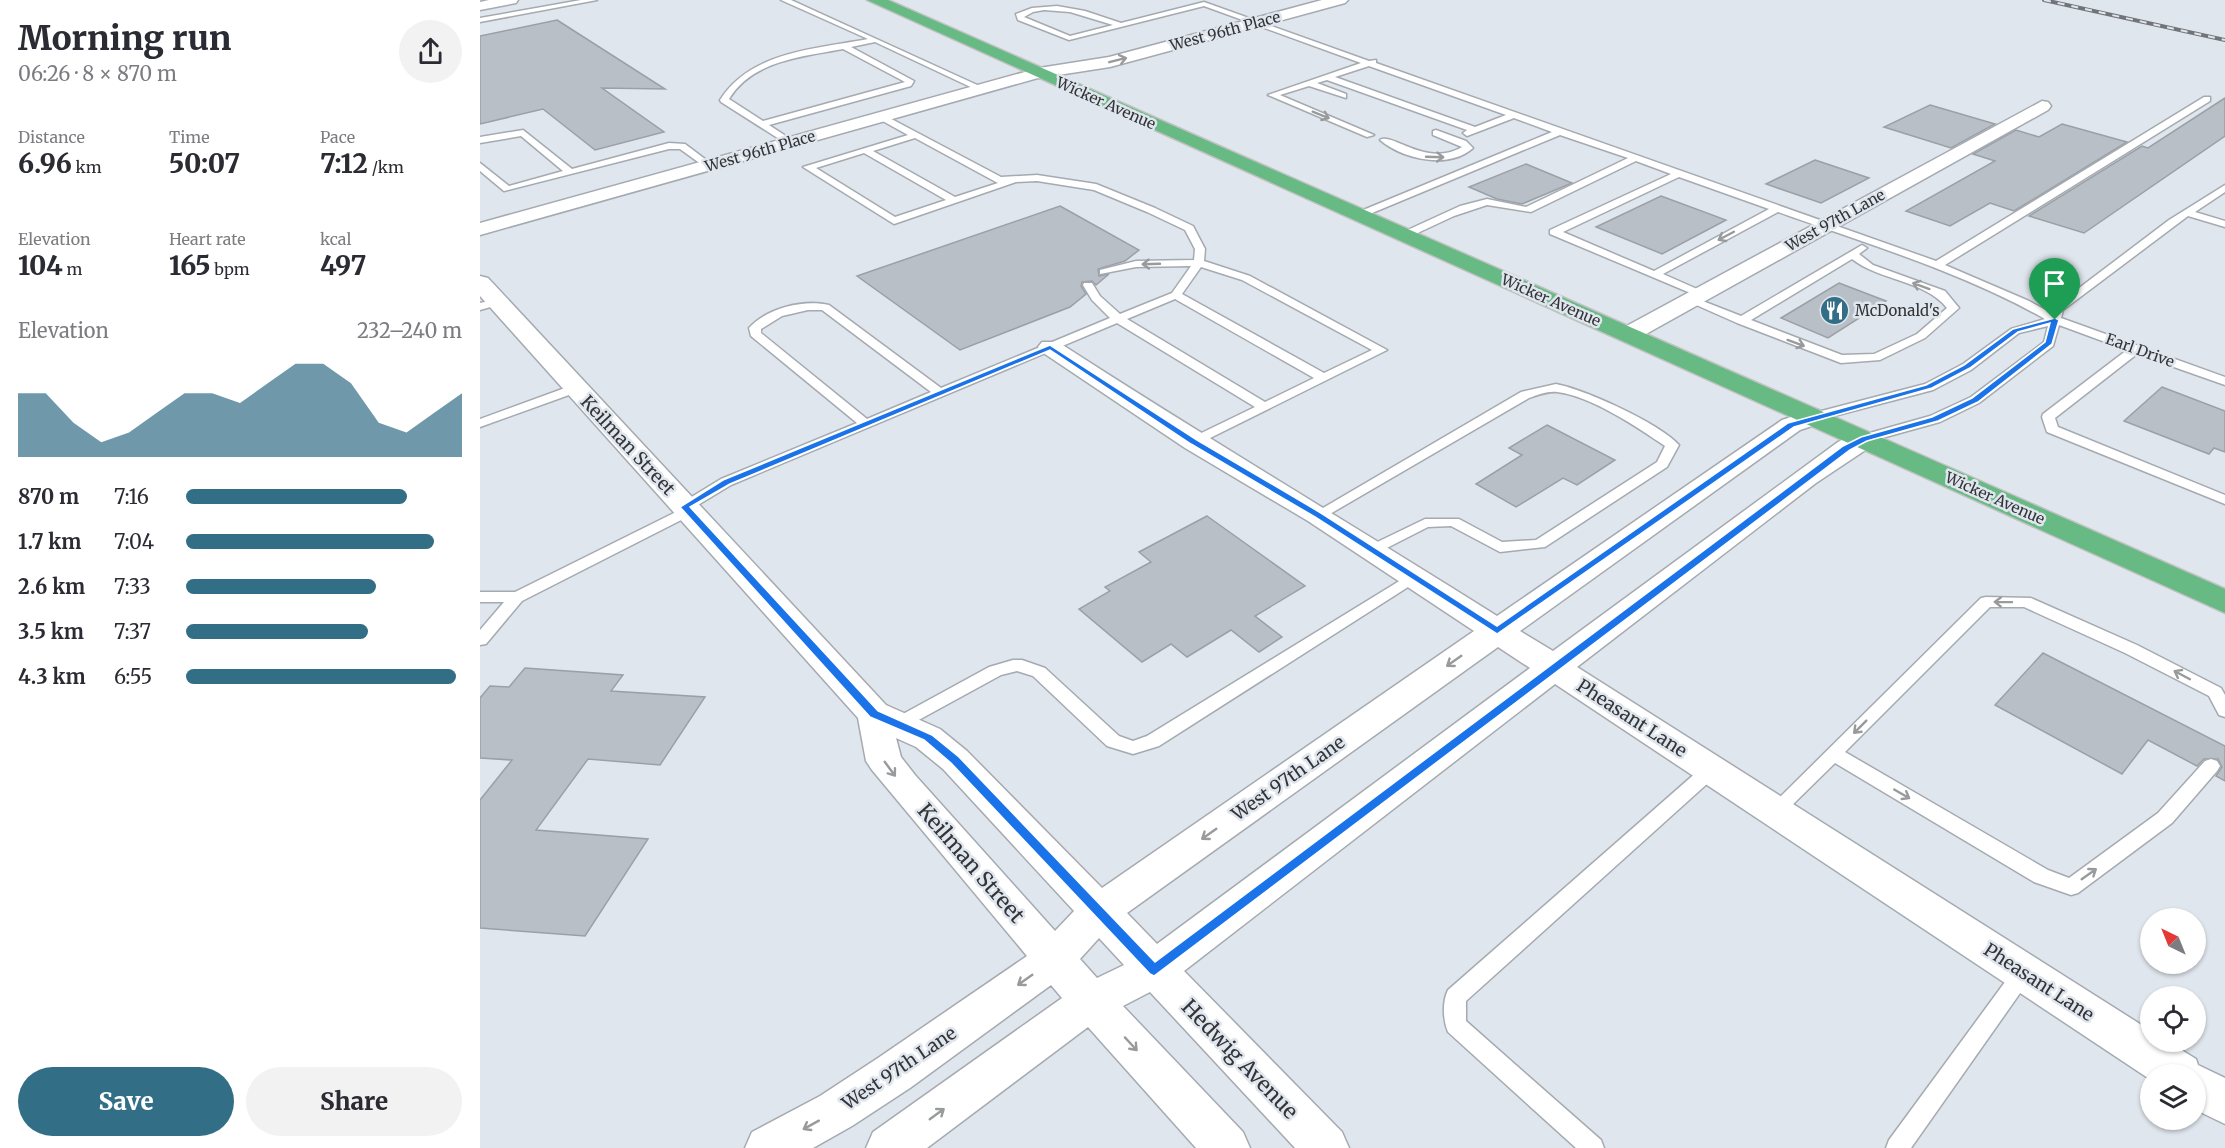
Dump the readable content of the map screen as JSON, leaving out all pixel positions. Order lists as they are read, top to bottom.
{
  "streets": {
    "highway": ["Wicker Avenue"],
    "street": [
      "West 96th Place",
      "West 97th Lane",
      "Keilman Street",
      "Pheasant Lane",
      "Hedwig Avenue"
    ],
    "lane": ["Earl Drive"]
  },
  "crossings": [
    ["West 96th Place", "Wicker Avenue"],
    ["West 96th Place", "Earl Drive"],
    ["Wicker Avenue", "West 97th Lane"],
    ["West 97th Lane", "Earl Drive"],
    ["West 97th Lane", "Keilman Street"],
    ["West 97th Lane", "Pheasant Lane"],
    ["Keilman Street", "Hedwig Avenue"]
  ],
  "places": {
    "restaurant": ["McDonald's"]
  },
  "north": "top left",
  "page": {
    "heading": ["Morning run", "06:26 · 8 × 870 m"],
    "stats": [
      ["Distance", "6.96 km"],
      ["Time", "50:07"],
      ["Pace", "7:12 /km"],
      ["Elevation", "104 m"],
      ["Heart rate", "165 bpm"],
      ["kcal", "497"]
    ],
    "chart": ["Elevation", "232–240 m"],
    "list": [
      {
        "name": "870 m",
        "note": "7:16"
      },
      {
        "name": "1.7 km",
        "note": "7:04"
      },
      {
        "name": "2.6 km",
        "note": "7:33"
      },
      {
        "name": "3.5 km",
        "note": "7:37"
      },
      {
        "name": "4.3 km",
        "note": "6:55"
      }
    ],
    "buttons": ["Save", "Share"]
  }
}
